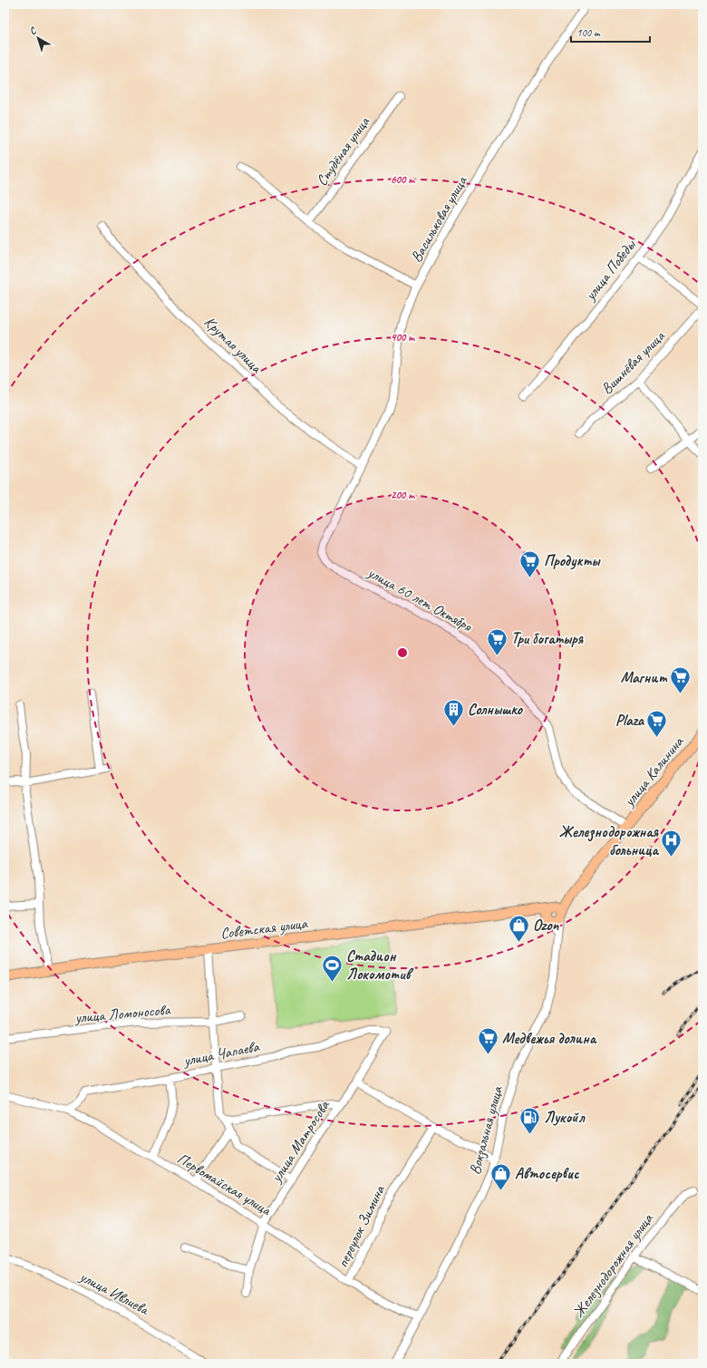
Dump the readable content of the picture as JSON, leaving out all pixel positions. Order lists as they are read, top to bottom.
{
  "streets": {
    "main road": ["улица Калинина", "Советская улица"],
    "street": [
      "Студёная улица",
      "Васильковая улица",
      "улица Победы",
      "Крутая улица",
      "Вишнёвая улица",
      "улица 60 лет Октября",
      "улица Ломоносова",
      "улица Чапаева",
      "Вокзальная улица",
      "улица Матросова",
      "Первомайская улица",
      "переулок Зимина",
      "Железнодорожная улица",
      "улица Ивлиева"
    ]
  },
  "crossings": [
    ["Васильковая улица", "Крутая улица"],
    ["Васильковая улица", "улица 60 лет Октября"],
    ["Крутая улица", "улица 60 лет Октября"],
    ["улица 60 лет Октября", "улица Калинина"],
    ["улица Чапаева", "улица Матросова"],
    ["улица Чапаева", "Первомайская улица"],
    ["Вокзальная улица", "Первомайская улица"],
    ["улица Матросова", "Первомайская улица"],
    ["Первомайская улица", "переулок Зимина"]
  ],
  "places": {
    "supermarket": [
      "Продукты",
      "Три богатыря",
      "Магнит",
      "Plaza",
      "Медвежья долина"
    ],
    "building": ["Солнышко"],
    "hospital": ["Железнодорожная больница"],
    "shop": ["Ozon", "Автосервис"],
    "sports": ["Стадион Локомотив"],
    "fuel station": ["Лукойл"]
  },
  "scale_bar": "100 m",
  "north": "top left",
  "rings": ["600 m", "400 m", "200 m"]
}
